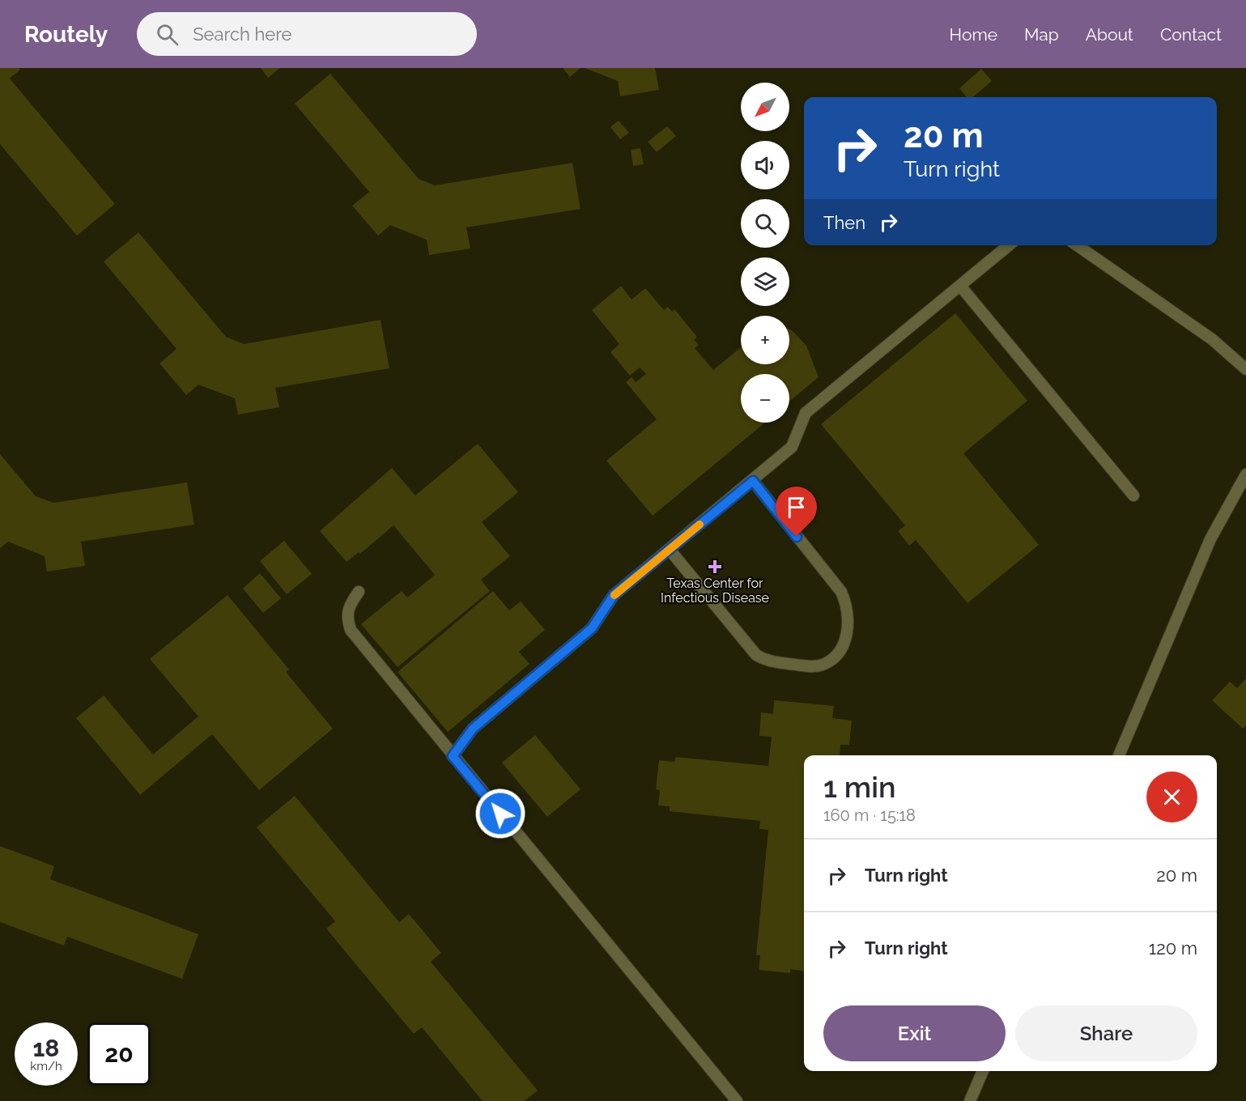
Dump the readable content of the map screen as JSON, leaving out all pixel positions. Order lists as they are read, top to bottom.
{
  "places": {
    "health": ["Texas Center for Infectious Disease"]
  },
  "north": "bottom left",
  "page": {
    "header": "Routely",
    "search": "Search here",
    "nav": [
      "Home",
      "Map",
      "About",
      "Contact"
    ],
    "map_buttons": ["+", "−"],
    "turn": ["20 m", "Turn right"],
    "then": "Then",
    "heading": ["1 min", "160 m · 15:18"],
    "list": [
      {
        "name": "Turn right",
        "value": "20 m"
      },
      {
        "name": "Turn right",
        "value": "120 m"
      }
    ],
    "buttons": ["Exit", "Share"],
    "speed": "18 km/h",
    "limit": "20"
  }
}
